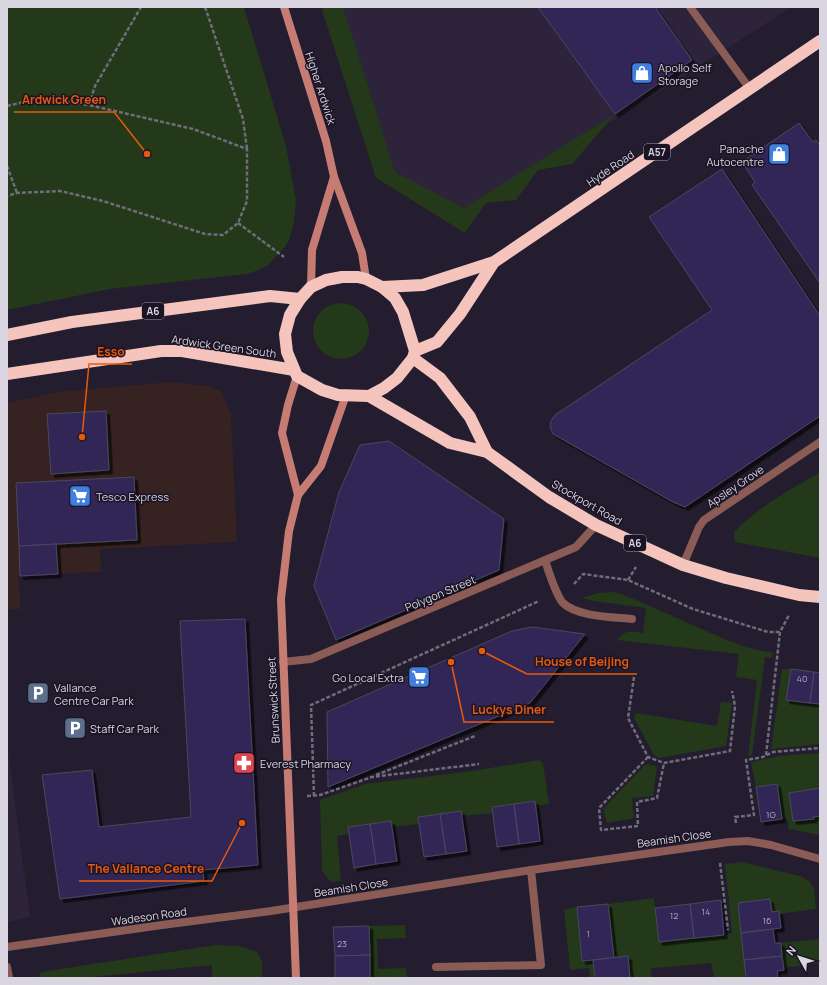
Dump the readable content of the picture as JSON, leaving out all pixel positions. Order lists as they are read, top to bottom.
{
  "streets": {
    "highway": [
      "A57",
      "Hyde Road",
      "A6",
      "Ardwick Green South",
      "Stockport Road"
    ],
    "street": [
      "Higher Ardwick",
      "Apsley Grove",
      "Polygon Street",
      "Brunswick Street",
      "Beamish Close",
      "Wadeson Road"
    ]
  },
  "crossings": [
    ["Higher Ardwick", "Hyde Road"],
    ["Higher Ardwick", "A6"],
    ["Higher Ardwick", "Ardwick Green South"],
    ["Higher Ardwick", "Stockport Road"],
    ["Higher Ardwick", "Brunswick Street"],
    ["Hyde Road", "A6"],
    ["Hyde Road", "Ardwick Green South"],
    ["Hyde Road", "Stockport Road"],
    ["Hyde Road", "Brunswick Street"],
    ["A6", "Ardwick Green South"],
    ["A6", "Stockport Road"],
    ["A6", "Brunswick Street"],
    ["Ardwick Green South", "Stockport Road"],
    ["Ardwick Green South", "Brunswick Street"],
    ["Apsley Grove", "Stockport Road"],
    ["Stockport Road", "Polygon Street"],
    ["Stockport Road", "Brunswick Street"],
    ["Polygon Street", "Brunswick Street"],
    ["Brunswick Street", "Beamish Close"],
    ["Brunswick Street", "Wadeson Road"],
    ["Beamish Close", "Wadeson Road"]
  ],
  "places": {
    "shop": ["Apollo Self Storage", "Panache Autocentre"],
    "other": [
      "Ardwick Green",
      "Esso",
      "House of Beijing",
      "Luckys Diner",
      "The Vallance Centre"
    ],
    "supermarket": ["Tesco Express", "Go Local Extra"],
    "parking": ["Vallance Centre Car Park", "Staff Car Park"],
    "pharmacy": ["Everest Pharmacy"]
  },
  "house_numbers": [
    "40",
    "1G",
    "14",
    "12",
    "16",
    "1",
    "23"
  ],
  "north": "top left"
}
